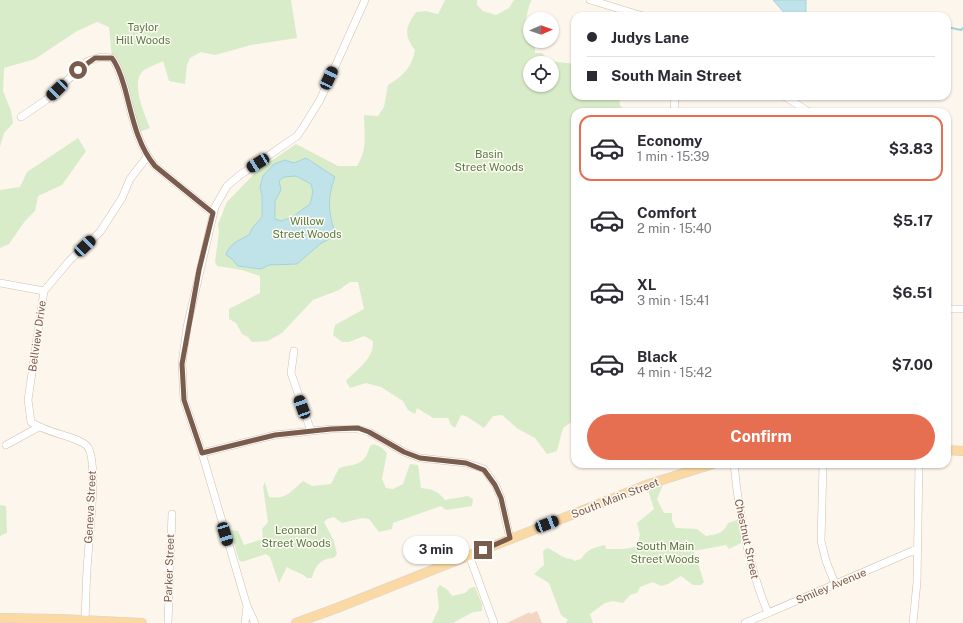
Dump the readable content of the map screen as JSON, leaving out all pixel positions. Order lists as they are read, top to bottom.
{
  "streets": {
    "main road": ["South Main Street"],
    "street": [
      "Bellview Drive",
      "Geneva Street",
      "Chestnut Street",
      "Parker Street",
      "Smiley Avenue"
    ]
  },
  "crossings": [
    ["Bellview Drive", "Geneva Street"],
    ["Chestnut Street", "Smiley Avenue"]
  ],
  "parks": [
    "Taylor Hill Woods",
    "Basin Street Woods",
    "Willow Street Woods",
    "Leonard Street Woods",
    "South Main Street Woods"
  ],
  "north": "right",
  "page": {
    "banner": ["Judys Lane", "South Main Street"],
    "list": [
      {
        "name": "Economy",
        "note": "1 min · 15:39",
        "value": "$3.83"
      },
      {
        "name": "Comfort",
        "note": "2 min · 15:40",
        "value": "$5.17"
      },
      {
        "name": "XL",
        "note": "3 min · 15:41",
        "value": "$6.51"
      },
      {
        "name": "Black",
        "note": "4 min · 15:42",
        "value": "$7.00"
      }
    ],
    "buttons": "Confirm",
    "bubble": "3 min"
  }
}
